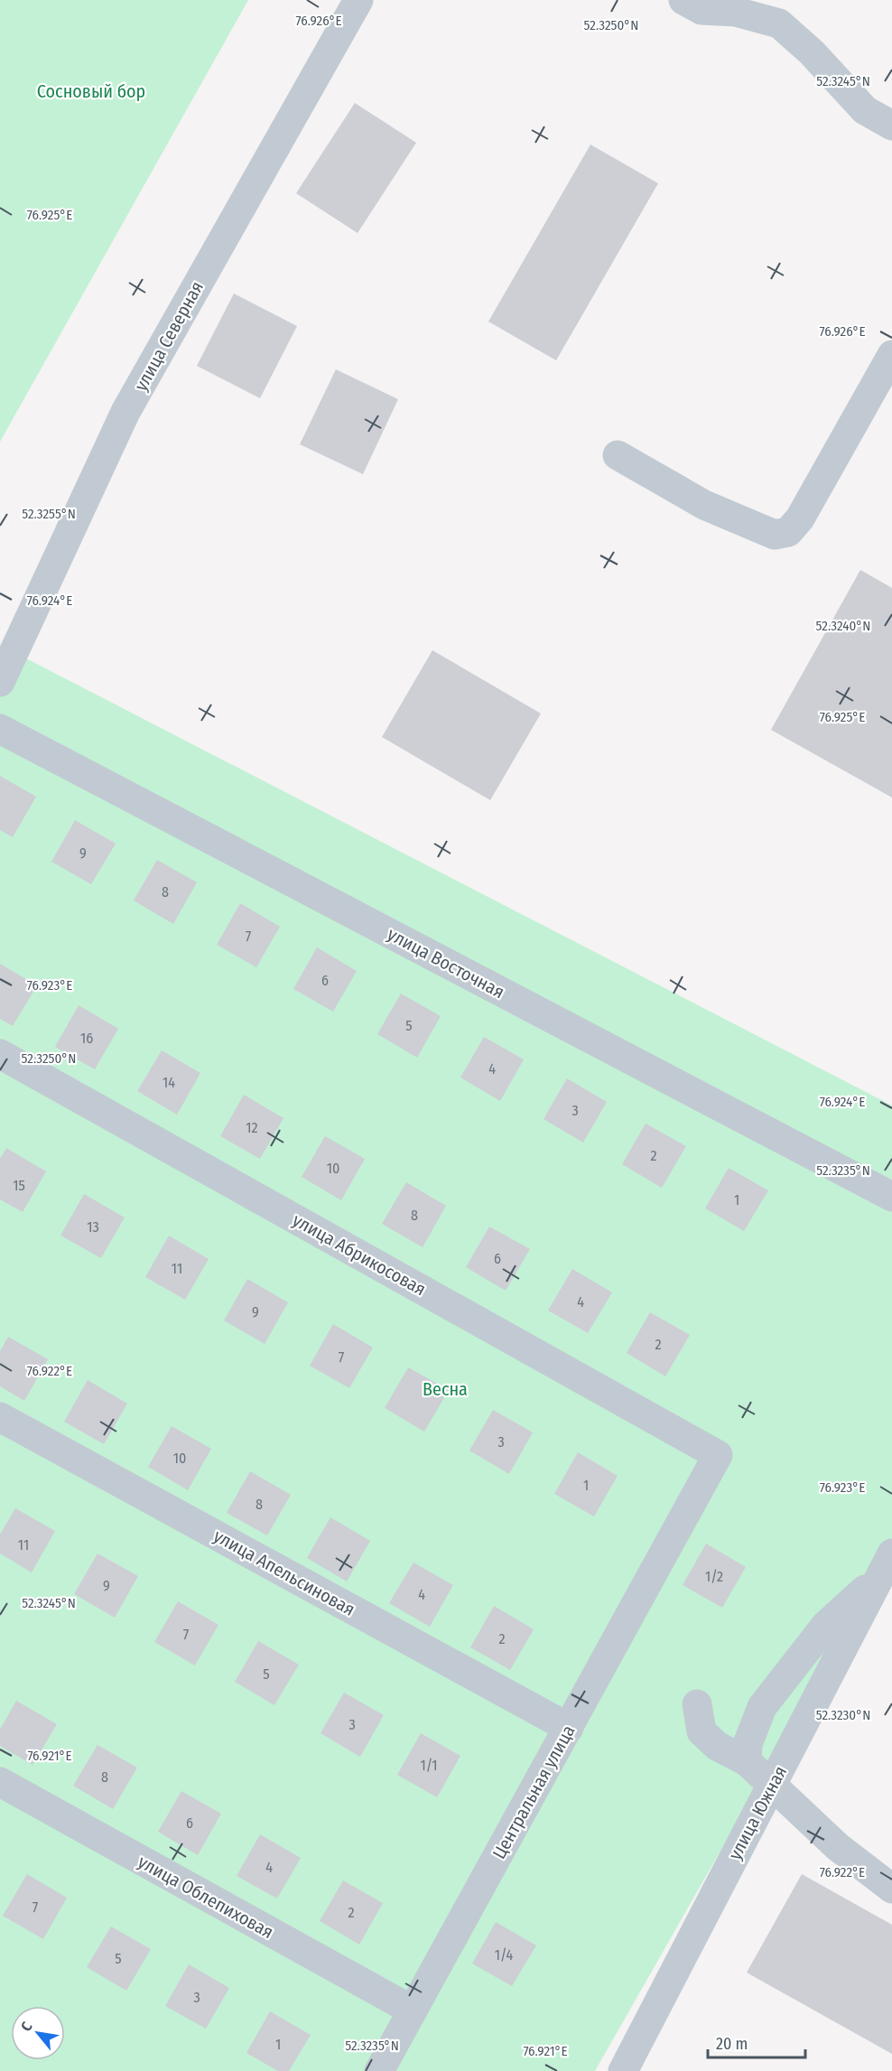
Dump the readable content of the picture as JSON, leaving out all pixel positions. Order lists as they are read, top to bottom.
{
  "streets": {
    "street": [
      "улица Северная",
      "улица Восточная",
      "улица Абрикосовая",
      "улица Апельсиновая",
      "Центральная улица",
      "улица Южная",
      "улица Облепиховая"
    ]
  },
  "crossings": [
    ["улица Абрикосовая", "Центральная улица"],
    ["улица Апельсиновая", "Центральная улица"],
    ["Центральная улица", "улица Облепиховая"]
  ],
  "parks": ["Сосновый бор", "Весна"],
  "house_numbers": [
    "9",
    "8",
    "7",
    "6",
    "5",
    "16",
    "4",
    "14",
    "3",
    "12",
    "2",
    "10",
    "15",
    "1",
    "8",
    "13",
    "6",
    "11",
    "4",
    "9",
    "2",
    "7",
    "3",
    "10",
    "1",
    "8",
    "11",
    "1/2",
    "9",
    "4",
    "7",
    "2",
    "5",
    "3",
    "1/1",
    "8",
    "6",
    "4",
    "7",
    "2",
    "1/4",
    "5",
    "3",
    "1"
  ],
  "scale_bar": "20 m",
  "north": "top left",
  "coordinates": [
    "76.926°E",
    "52.3250°N",
    "52.3245°N",
    "76.925°E",
    "52.3255°N",
    "76.924°E",
    "52.3240°N",
    "76.923°E",
    "52.3235°N",
    "76.922°E",
    "52.3230°N",
    "76.921°E"
  ]
}
